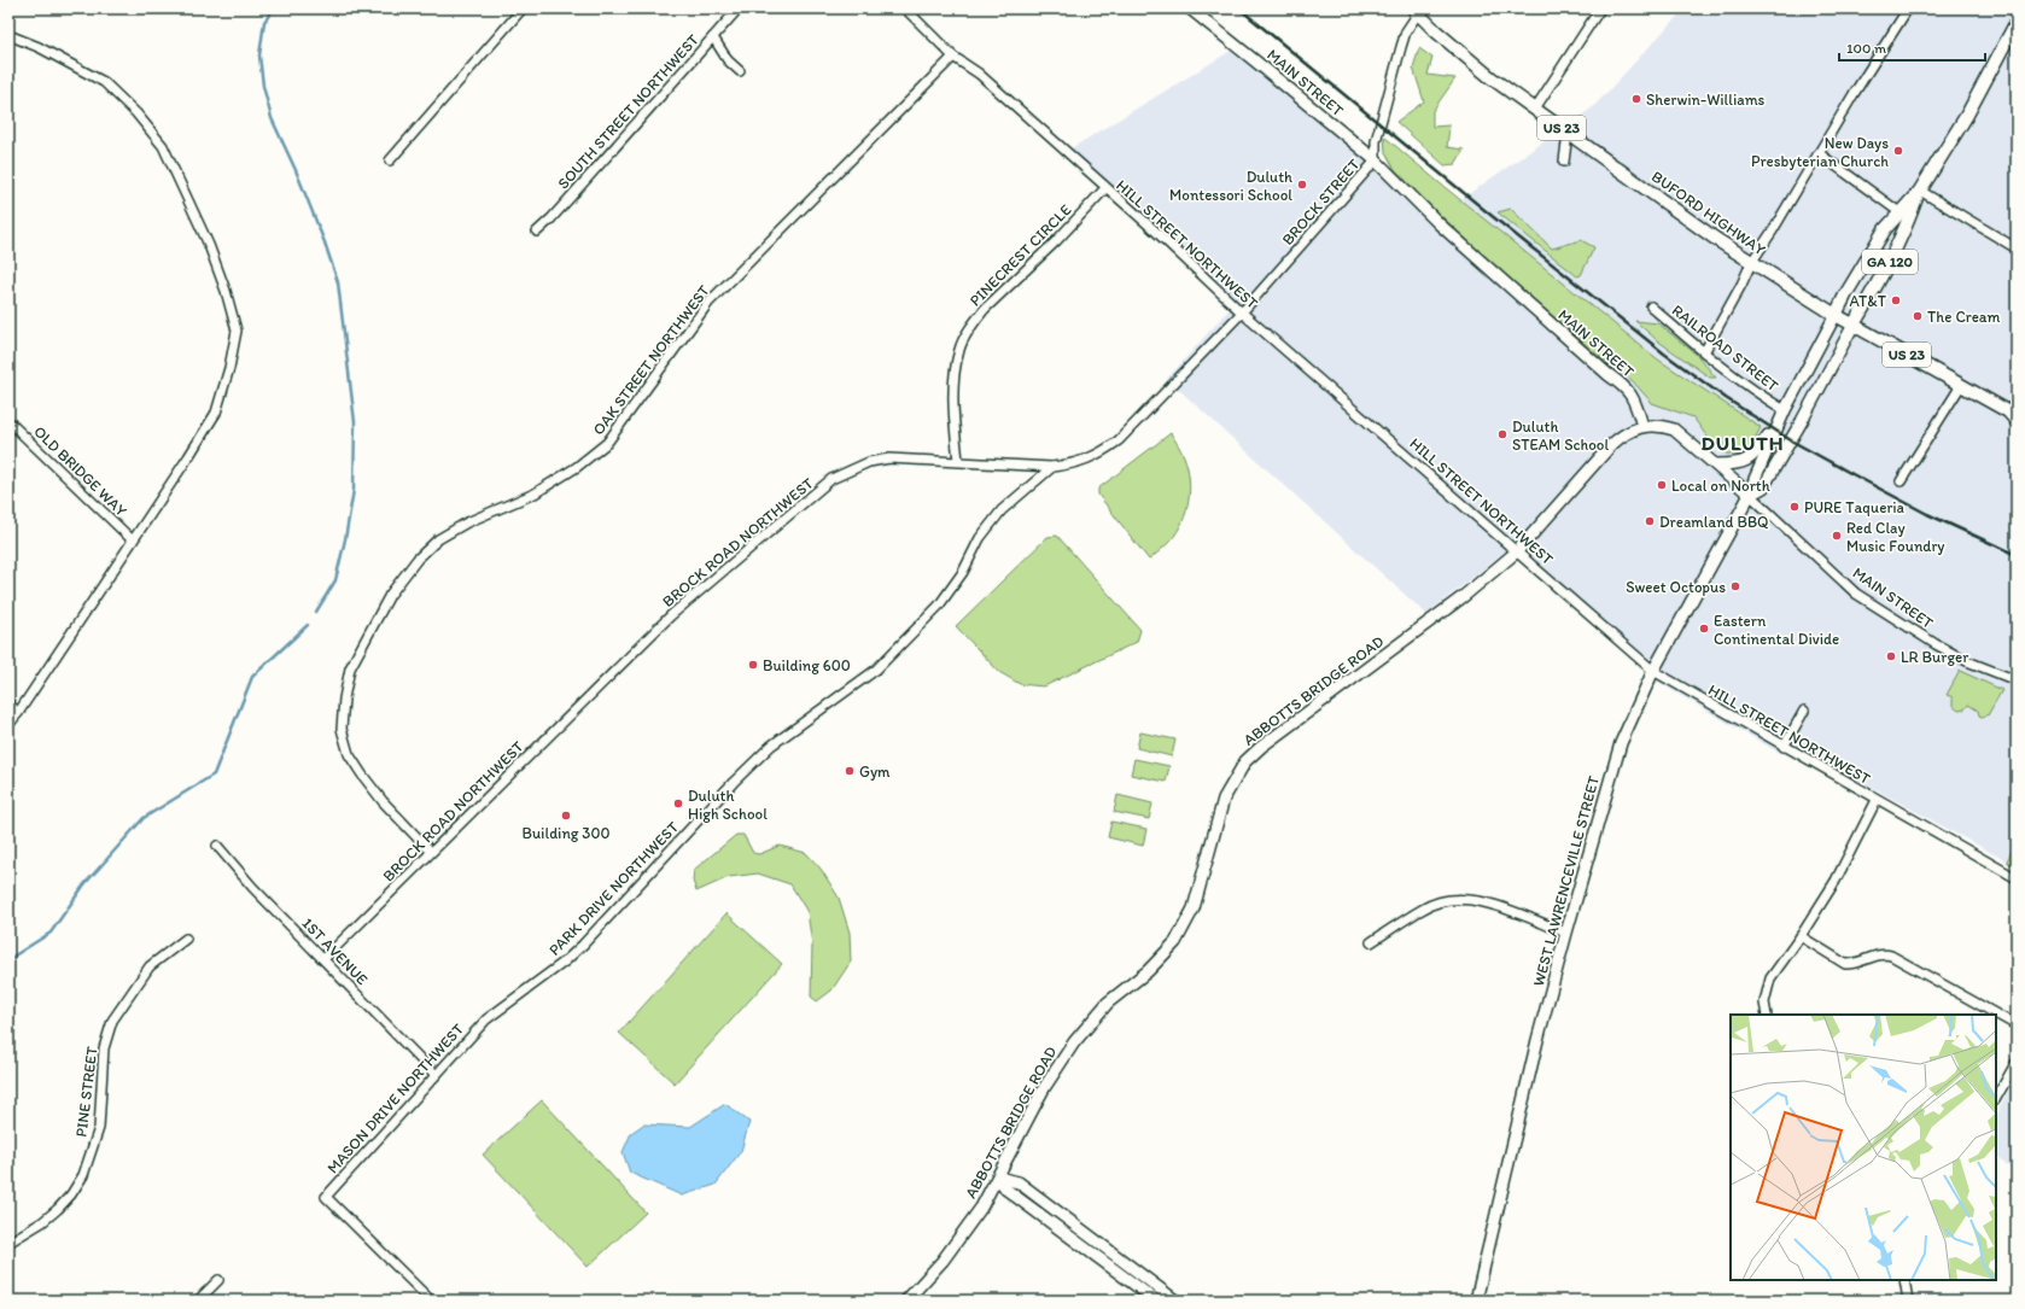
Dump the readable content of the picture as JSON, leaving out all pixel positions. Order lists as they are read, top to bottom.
{
  "streets": {
    "main road": ["US 23", "BUFORD HIGHWAY", "GA 120"],
    "street": [
      "MAIN STREET",
      "SOUTH STREET NORTHWEST",
      "BROCK STREET",
      "HILL STREET NORTHWEST",
      "PINECREST CIRCLE",
      "RAILROAD STREET",
      "OAK STREET NORTHWEST",
      "OLD BRIDGE WAY",
      "BROCK ROAD NORTHWEST",
      "ABBOTTS BRIDGE ROAD",
      "WEST LAWRENCEVILLE STREET",
      "PARK DRIVE NORTHWEST",
      "1ST AVENUE",
      "PINE STREET",
      "MASON DRIVE NORTHWEST"
    ]
  },
  "crossings": [
    ["MAIN STREET", "BROCK STREET"],
    ["MAIN STREET", "ABBOTTS BRIDGE ROAD"],
    ["MAIN STREET", "WEST LAWRENCEVILLE STREET"],
    ["BROCK STREET", "BUFORD HIGHWAY"],
    ["BROCK STREET", "HILL STREET NORTHWEST"],
    ["BROCK STREET", "BROCK ROAD NORTHWEST"],
    ["BUFORD HIGHWAY", "GA 120"],
    ["BUFORD HIGHWAY", "WEST LAWRENCEVILLE STREET"],
    ["HILL STREET NORTHWEST", "PINECREST CIRCLE"],
    ["HILL STREET NORTHWEST", "OAK STREET NORTHWEST"],
    ["HILL STREET NORTHWEST", "BROCK ROAD NORTHWEST"],
    ["HILL STREET NORTHWEST", "ABBOTTS BRIDGE ROAD"],
    ["HILL STREET NORTHWEST", "WEST LAWRENCEVILLE STREET"],
    ["PINECREST CIRCLE", "BROCK ROAD NORTHWEST"],
    ["GA 120", "WEST LAWRENCEVILLE STREET"],
    ["RAILROAD STREET", "WEST LAWRENCEVILLE STREET"],
    ["OAK STREET NORTHWEST", "BROCK ROAD NORTHWEST"],
    ["BROCK ROAD NORTHWEST", "PARK DRIVE NORTHWEST"],
    ["BROCK ROAD NORTHWEST", "1ST AVENUE"],
    ["PARK DRIVE NORTHWEST", "MASON DRIVE NORTHWEST"],
    ["1ST AVENUE", "MASON DRIVE NORTHWEST"]
  ],
  "districts": ["DULUTH"],
  "places": [
    "Sherwin-Williams",
    "New Days Presbyterian Church",
    "Duluth Montessori School",
    "AT&T",
    "The Cream",
    "Duluth STEAM School",
    "Local on North",
    "PURE Taqueria",
    "Dreamland BBQ",
    "Red Clay Music Foundry",
    "Sweet Octopus",
    "Eastern Continental Divide",
    "LR Burger",
    "Building 600",
    "Gym",
    "Duluth High School",
    "Building 300"
  ],
  "scale_bar": "100 m"
}
